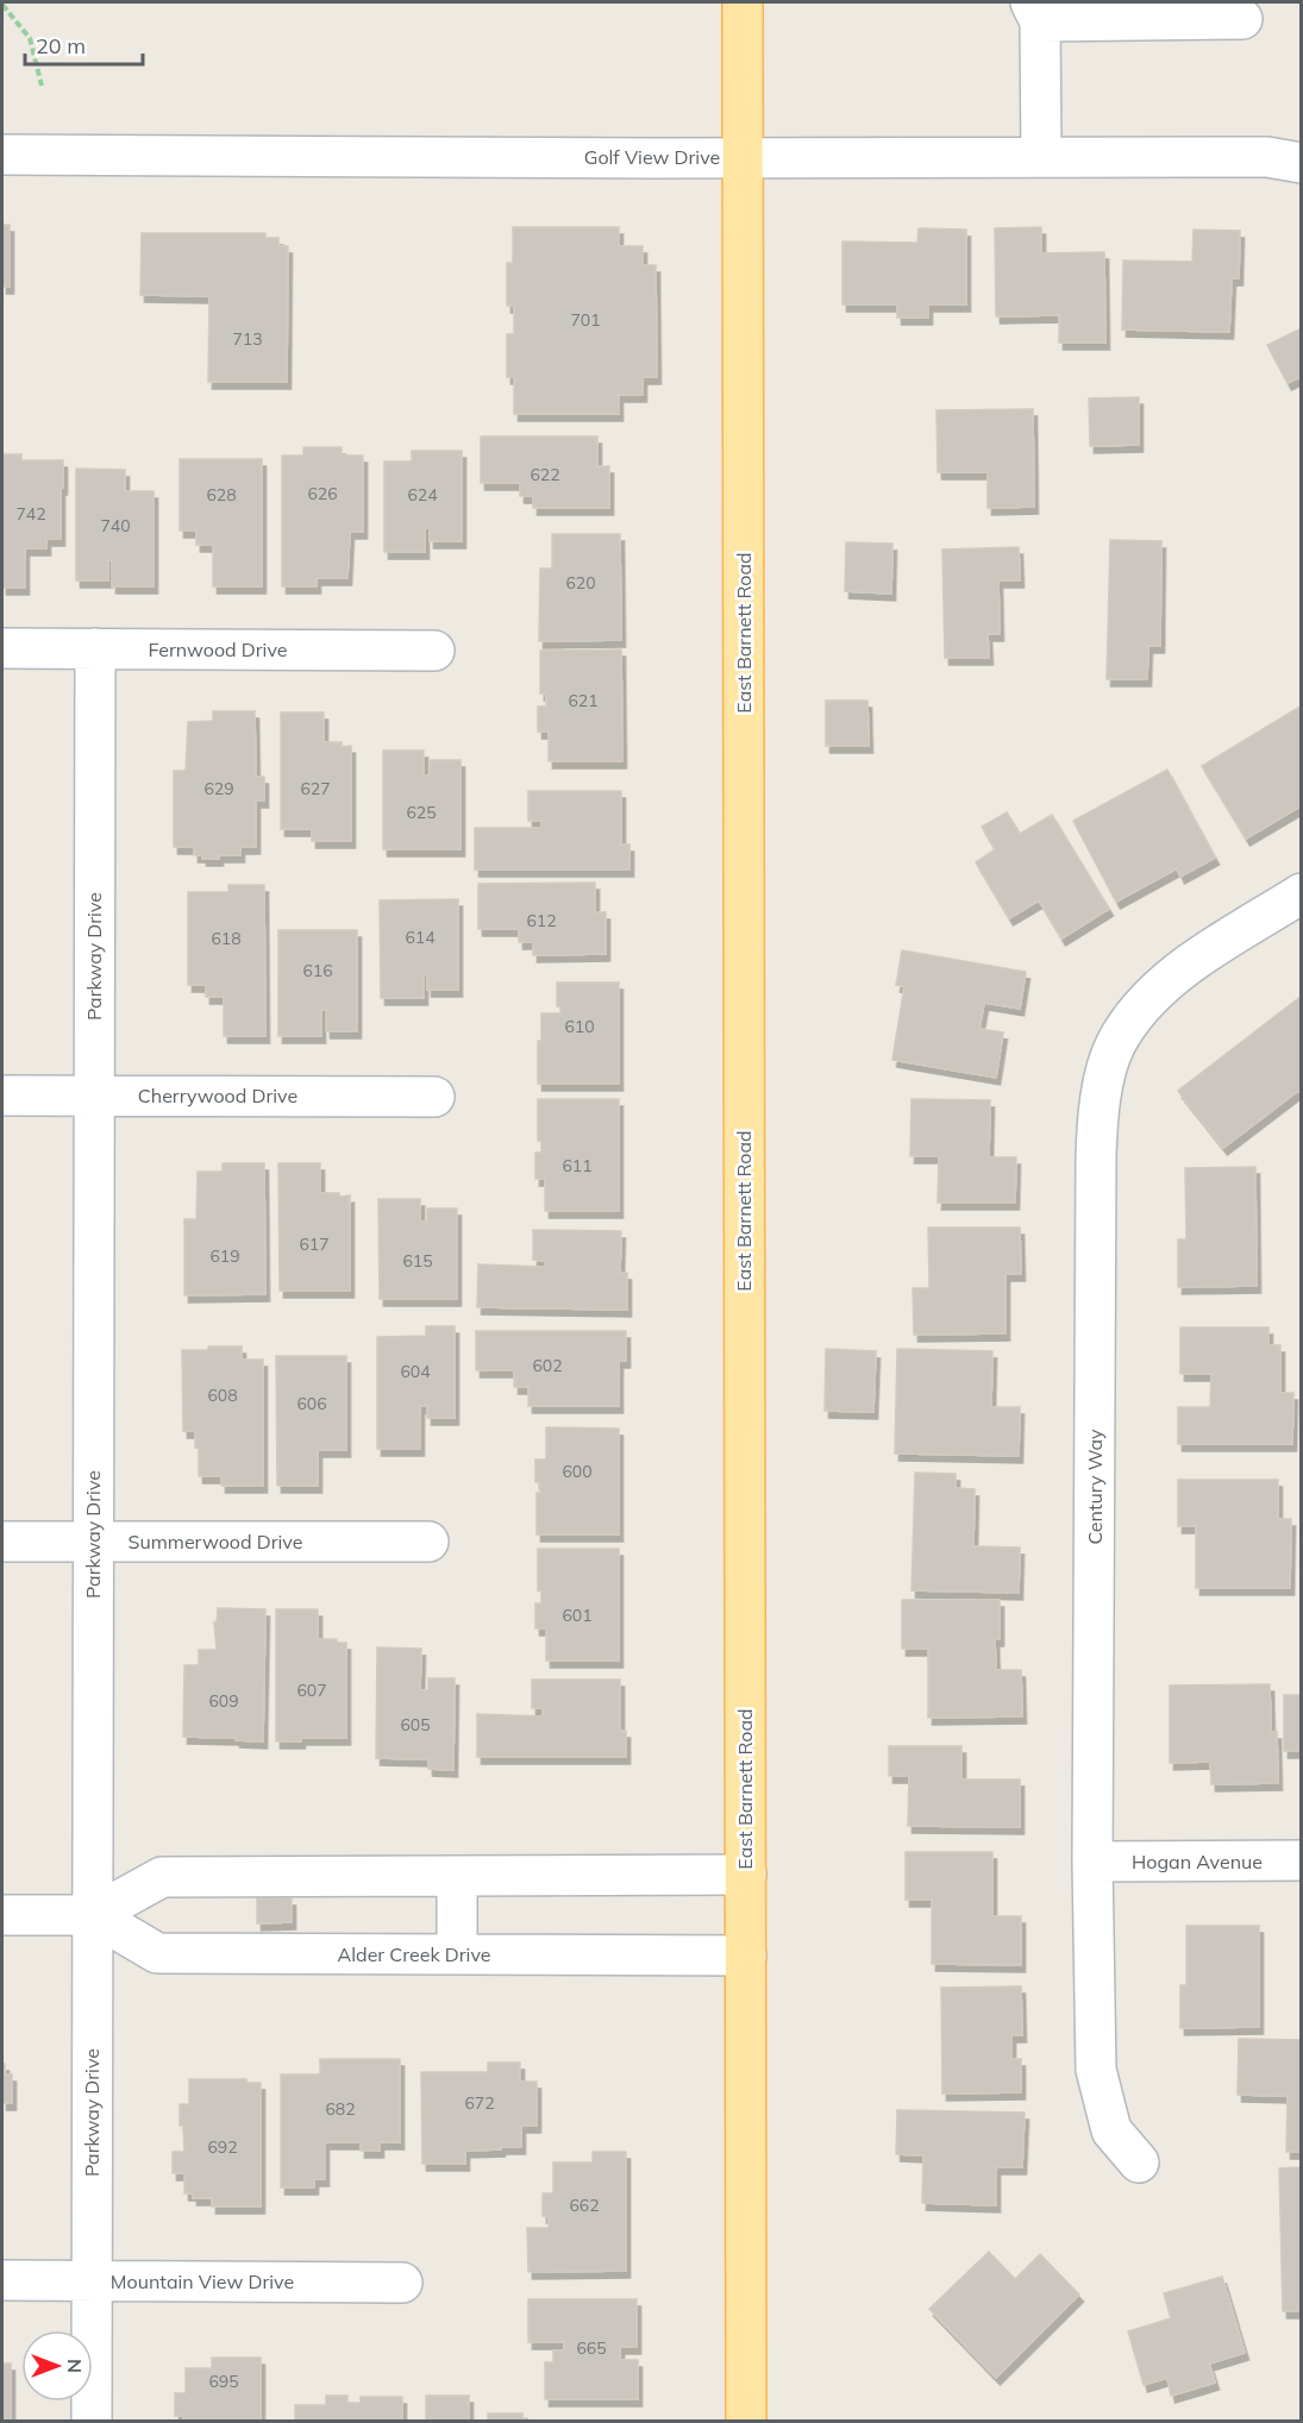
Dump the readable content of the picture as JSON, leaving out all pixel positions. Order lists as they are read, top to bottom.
{
  "streets": {
    "main road": ["East Barnett Road"],
    "street": [
      "Golf View Drive",
      "Fernwood Drive",
      "Parkway Drive",
      "Cherrywood Drive",
      "Century Way",
      "Summerwood Drive",
      "Hogan Avenue",
      "Alder Creek Drive",
      "Mountain View Drive"
    ]
  },
  "crossings": [
    ["Golf View Drive", "East Barnett Road"],
    ["East Barnett Road", "Alder Creek Drive"],
    ["Fernwood Drive", "Parkway Drive"],
    ["Parkway Drive", "Cherrywood Drive"],
    ["Parkway Drive", "Summerwood Drive"],
    ["Parkway Drive", "Alder Creek Drive"],
    ["Parkway Drive", "Mountain View Drive"],
    ["Century Way", "Hogan Avenue"]
  ],
  "house_numbers": [
    "701",
    "713",
    "622",
    "626",
    "628",
    "624",
    "742",
    "740",
    "620",
    "621",
    "629",
    "627",
    "625",
    "612",
    "614",
    "618",
    "616",
    "610",
    "611",
    "617",
    "619",
    "615",
    "602",
    "604",
    "608",
    "606",
    "600",
    "601",
    "607",
    "609",
    "605",
    "672",
    "682",
    "692",
    "662",
    "665",
    "695"
  ],
  "scale_bar": "20 m",
  "north": "right"
}
